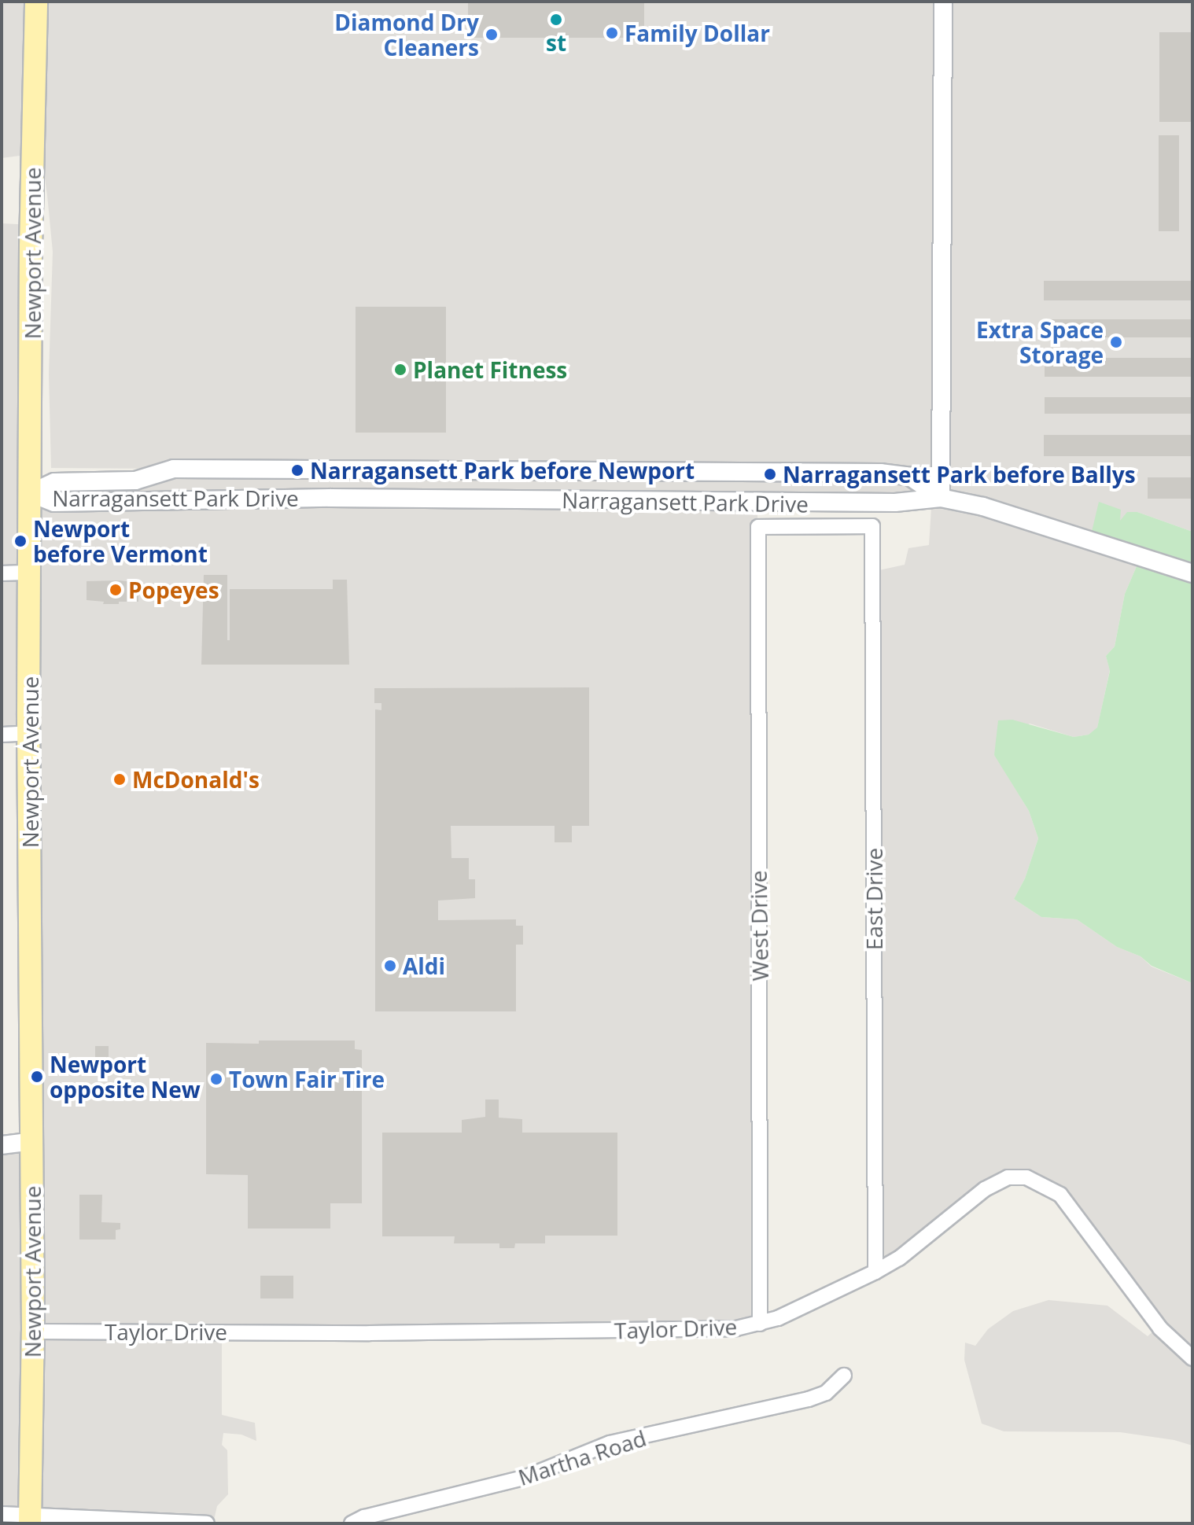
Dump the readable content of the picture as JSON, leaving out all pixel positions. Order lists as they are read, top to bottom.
{
  "streets": {
    "main road": ["Newport Avenue"],
    "street": [
      "Narragansett Park Drive",
      "East Drive",
      "West Drive",
      "Taylor Drive",
      "Martha Road"
    ]
  },
  "crossings": [
    ["Newport Avenue", "Narragansett Park Drive"],
    ["Newport Avenue", "Taylor Drive"],
    ["East Drive", "West Drive"],
    ["East Drive", "Taylor Drive"],
    ["West Drive", "Taylor Drive"]
  ],
  "places": [
    "st",
    "Family Dollar",
    "Diamond Dry Cleaners",
    "Extra Space Storage",
    "Planet Fitness",
    "Narragansett Park before Newport",
    "Narragansett Park before Ballys",
    "Newport before Vermont",
    "Popeyes",
    "McDonald's",
    "Aldi",
    "Newport opposite New",
    "Town Fair Tire"
  ]
}
